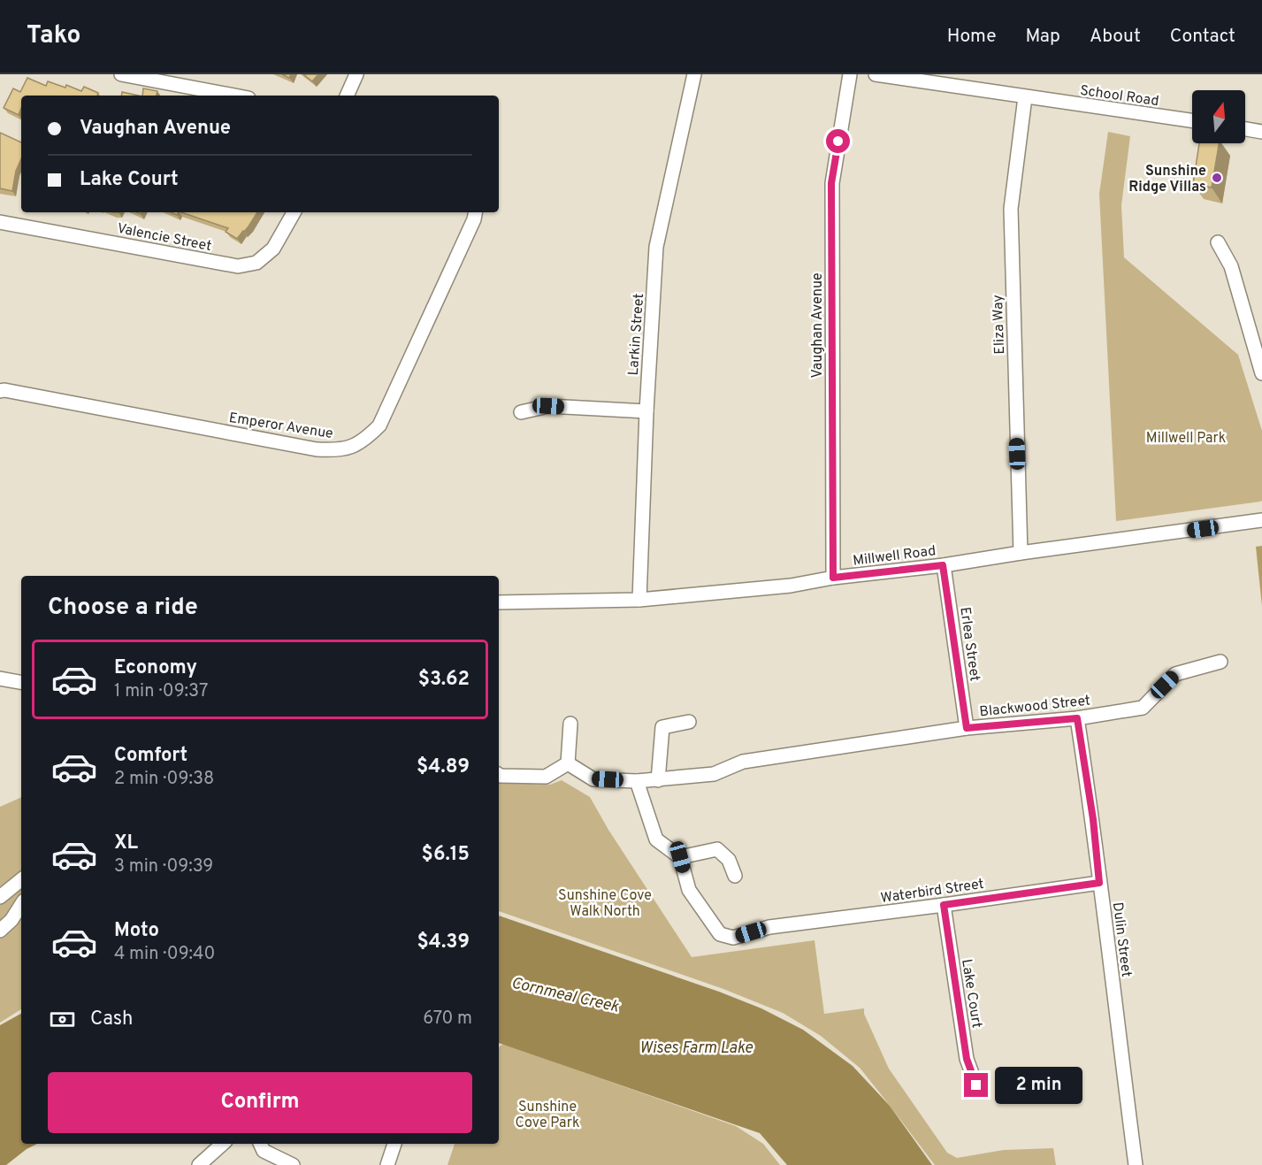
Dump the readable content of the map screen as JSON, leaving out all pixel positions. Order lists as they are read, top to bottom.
{
  "streets": {
    "street": [
      "School Road",
      "Valencie Street",
      "Eliza Way",
      "Vaughan Avenue",
      "Larkin Street",
      "Emperor Avenue",
      "Millwell Road",
      "Erlea Street",
      "Blackwood Street",
      "Waterbird Street",
      "Dulin Street",
      "Lake Court"
    ]
  },
  "crossings": [
    ["School Road", "Eliza Way"],
    ["Eliza Way", "Millwell Road"],
    ["Vaughan Avenue", "Millwell Road"],
    ["Larkin Street", "Millwell Road"],
    ["Millwell Road", "Erlea Street"],
    ["Erlea Street", "Blackwood Street"],
    ["Blackwood Street", "Dulin Street"],
    ["Waterbird Street", "Dulin Street"],
    ["Waterbird Street", "Lake Court"]
  ],
  "water": ["Cornmeal Creek", "Wises Farm Lake"],
  "parks": ["Millwell Park", "Sunshine Cove Walk North", "Sunshine Cove Park"],
  "places": ["Sunshine Ridge Villas"],
  "north": "top",
  "page": {
    "header": "Tako",
    "nav": [
      "Home",
      "Map",
      "About",
      "Contact"
    ],
    "banner": ["Vaughan Avenue", "Lake Court"],
    "heading": "Choose a ride",
    "list": [
      {
        "name": "Economy",
        "note": "1 min · 09:37",
        "value": "$3.62"
      },
      {
        "name": "Comfort",
        "note": "2 min · 09:38",
        "value": "$4.89"
      },
      {
        "name": "XL",
        "note": "3 min · 09:39",
        "value": "$6.15"
      },
      {
        "name": "Moto",
        "note": "4 min · 09:40",
        "value": "$4.39"
      }
    ],
    "pay": ["Cash", "670 m"],
    "buttons": "Confirm",
    "bubble": "2 min"
  }
}
